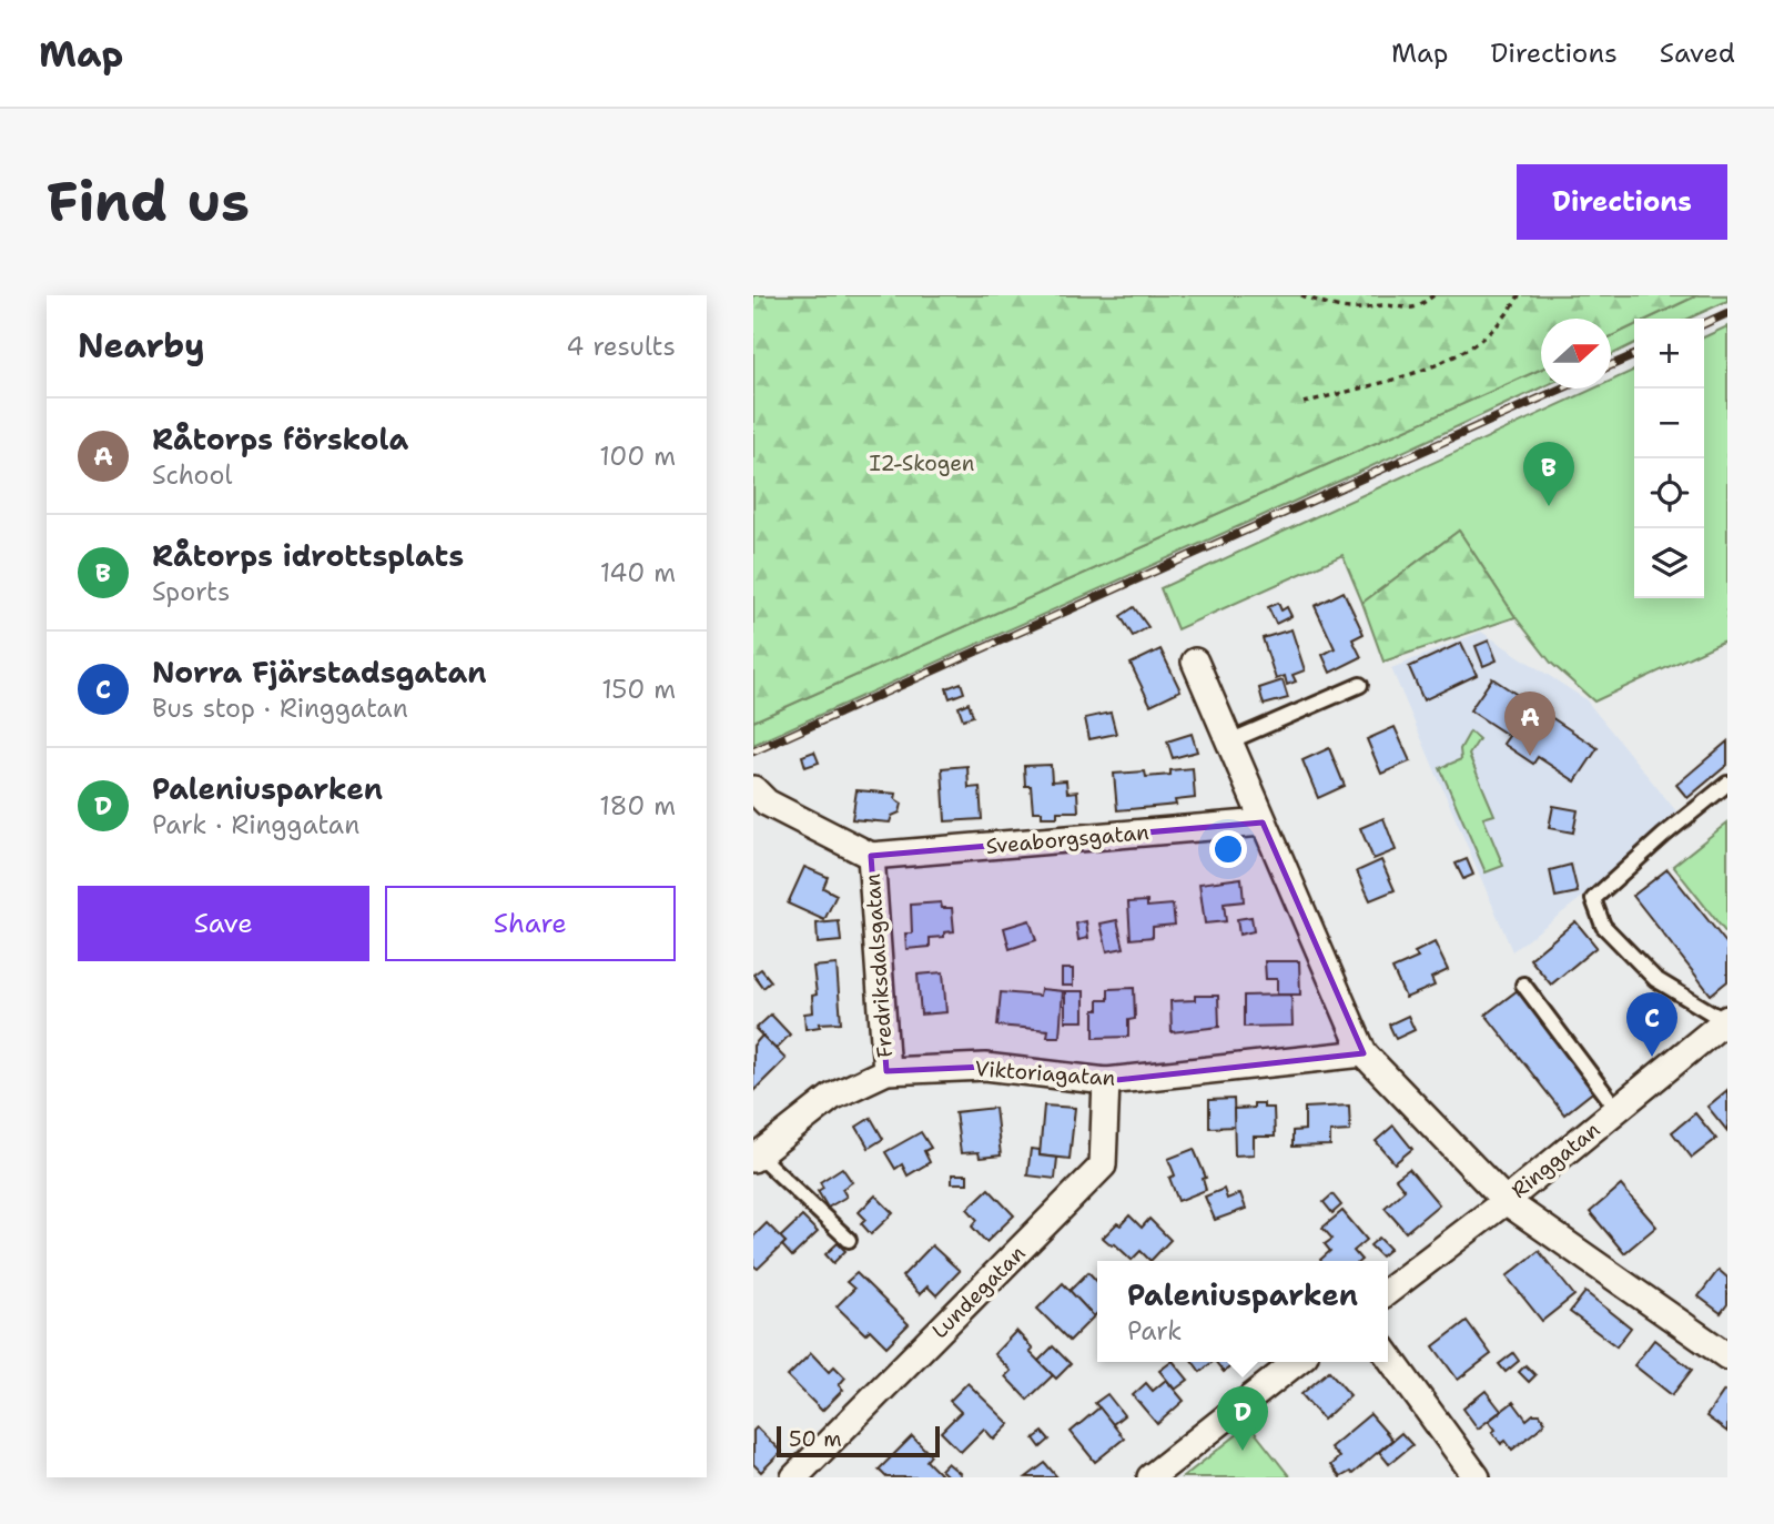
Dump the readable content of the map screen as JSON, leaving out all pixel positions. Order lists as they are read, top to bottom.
{
  "streets": {
    "street": [
      "Sveaborgsgatan",
      "Fredriksdalsgatan",
      "Viktoriagatan",
      "Ringgatan",
      "Lundegatan"
    ]
  },
  "crossings": [
    ["Sveaborgsgatan", "Fredriksdalsgatan"],
    ["Fredriksdalsgatan", "Viktoriagatan"],
    ["Viktoriagatan", "Lundegatan"]
  ],
  "parks": ["I2-Skogen"],
  "scale_bar": "50 m",
  "north": "right",
  "page": {
    "header": "Map",
    "nav": ["Map", "Directions", "Saved"],
    "buttons": [
      "Directions",
      ["Save", "Share"]
    ],
    "title": "Find us",
    "heading": ["Nearby", "4 results"],
    "map_buttons": ["+", "−"],
    "list": [
      {
        "mark": "A",
        "name": "Råtorps förskola",
        "note": "School",
        "value": "100 m"
      },
      {
        "mark": "B",
        "name": "Råtorps idrottsplats",
        "note": "Sports",
        "value": "140 m"
      },
      {
        "mark": "C",
        "name": "Norra Fjärstadsgatan",
        "note": "Bus stop · Ringgatan",
        "value": "150 m"
      },
      {
        "mark": "D",
        "name": "Paleniusparken",
        "note": "Park · Ringgatan",
        "value": "180 m"
      }
    ],
    "pins": [
      "B",
      "A",
      "C",
      "D"
    ],
    "popup": ["Paleniusparken", "Park"],
    "scale": "50 m"
  }
}
